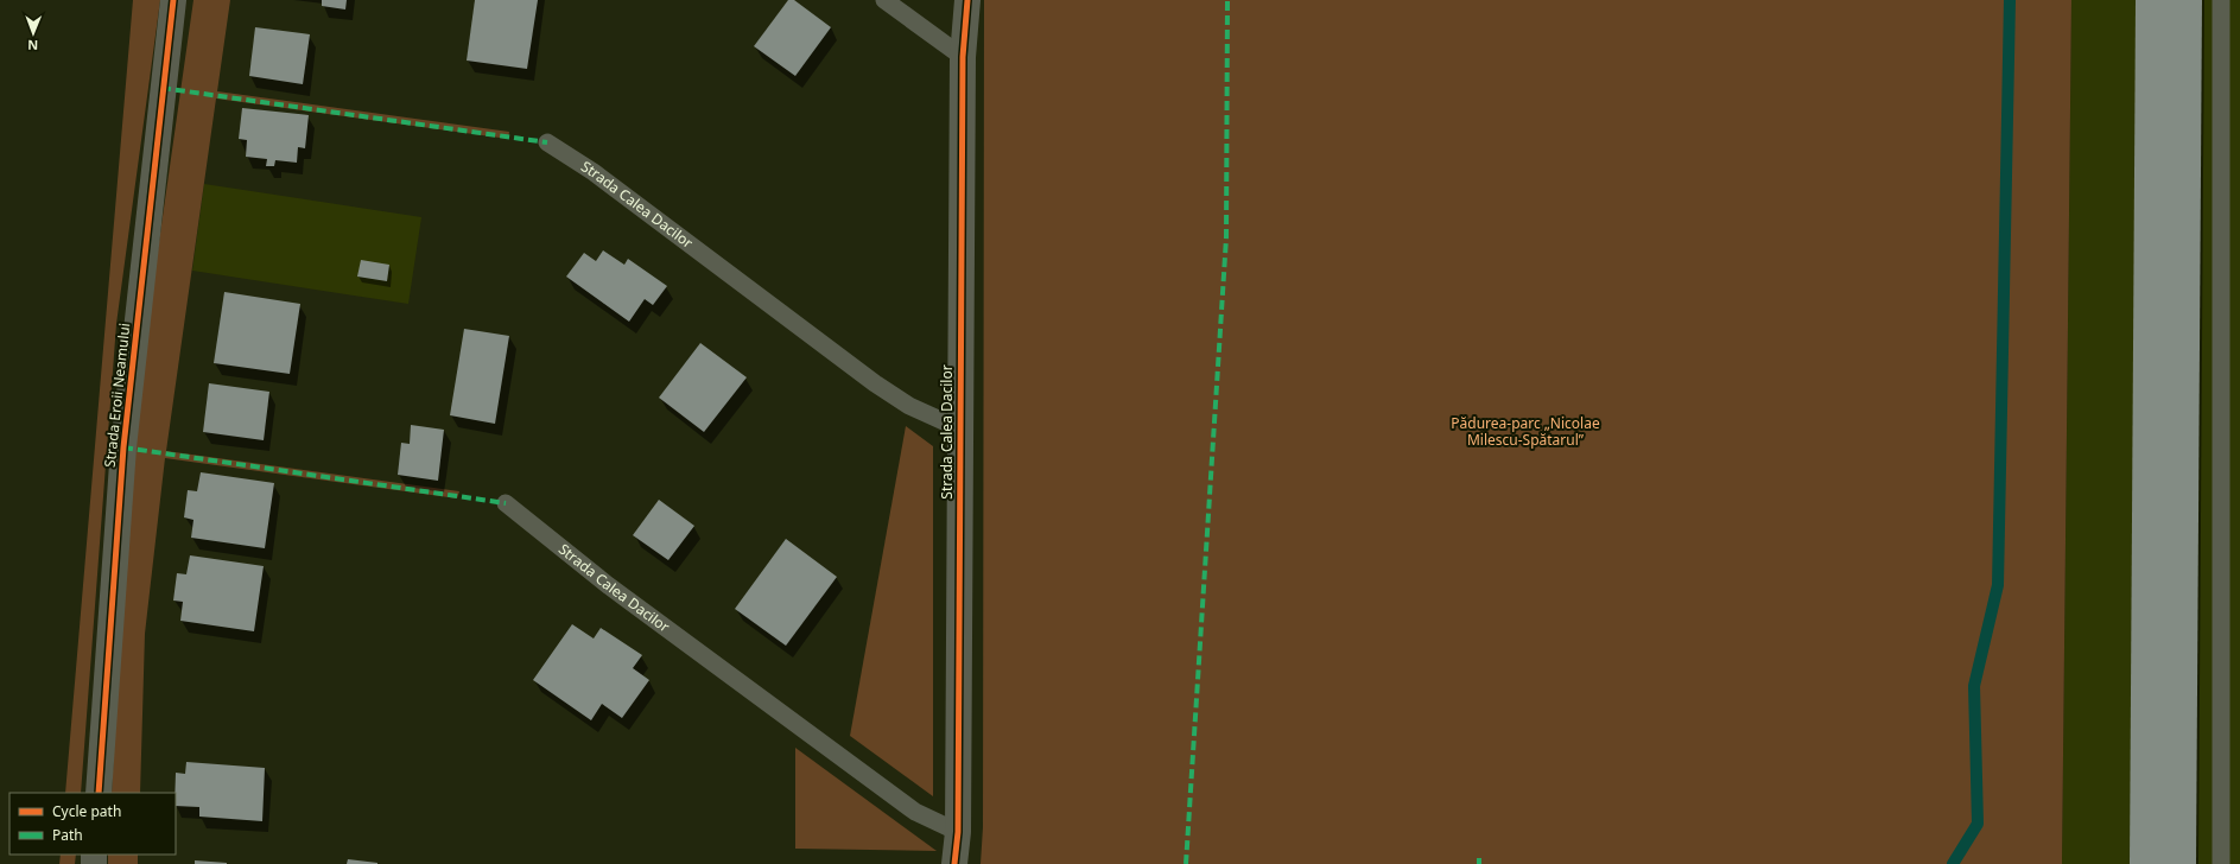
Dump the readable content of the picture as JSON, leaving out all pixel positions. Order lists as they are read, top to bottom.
{
  "streets": {
    "street": ["Strada Calea Dacilor", "Strada Eroii Neamului"]
  },
  "parks": ["Pădurea-parc „Nicolae Milescu-Spătarul”"],
  "legend": ["Cycle path", "Path"],
  "north": "bottom"
}
